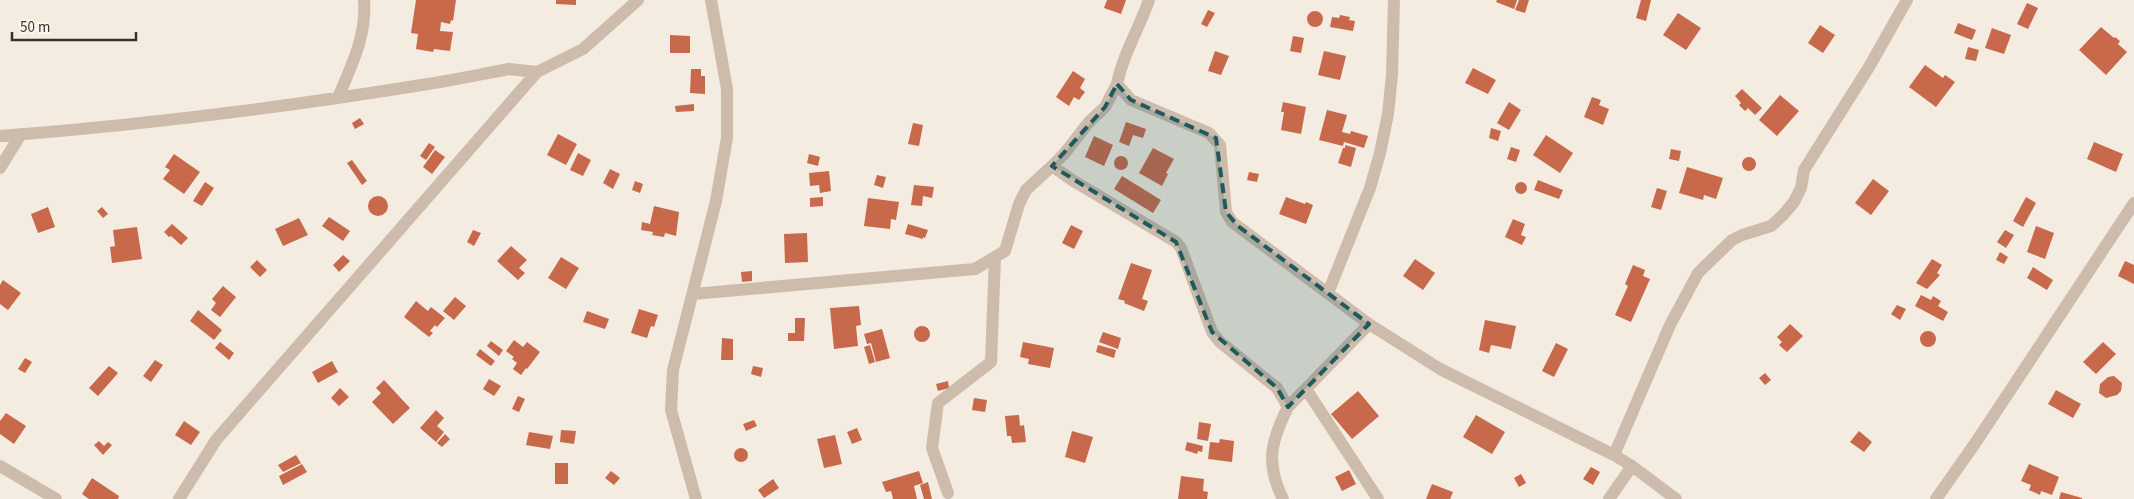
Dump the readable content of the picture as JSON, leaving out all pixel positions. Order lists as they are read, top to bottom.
{
  "scale_bar": "50 m"
}
